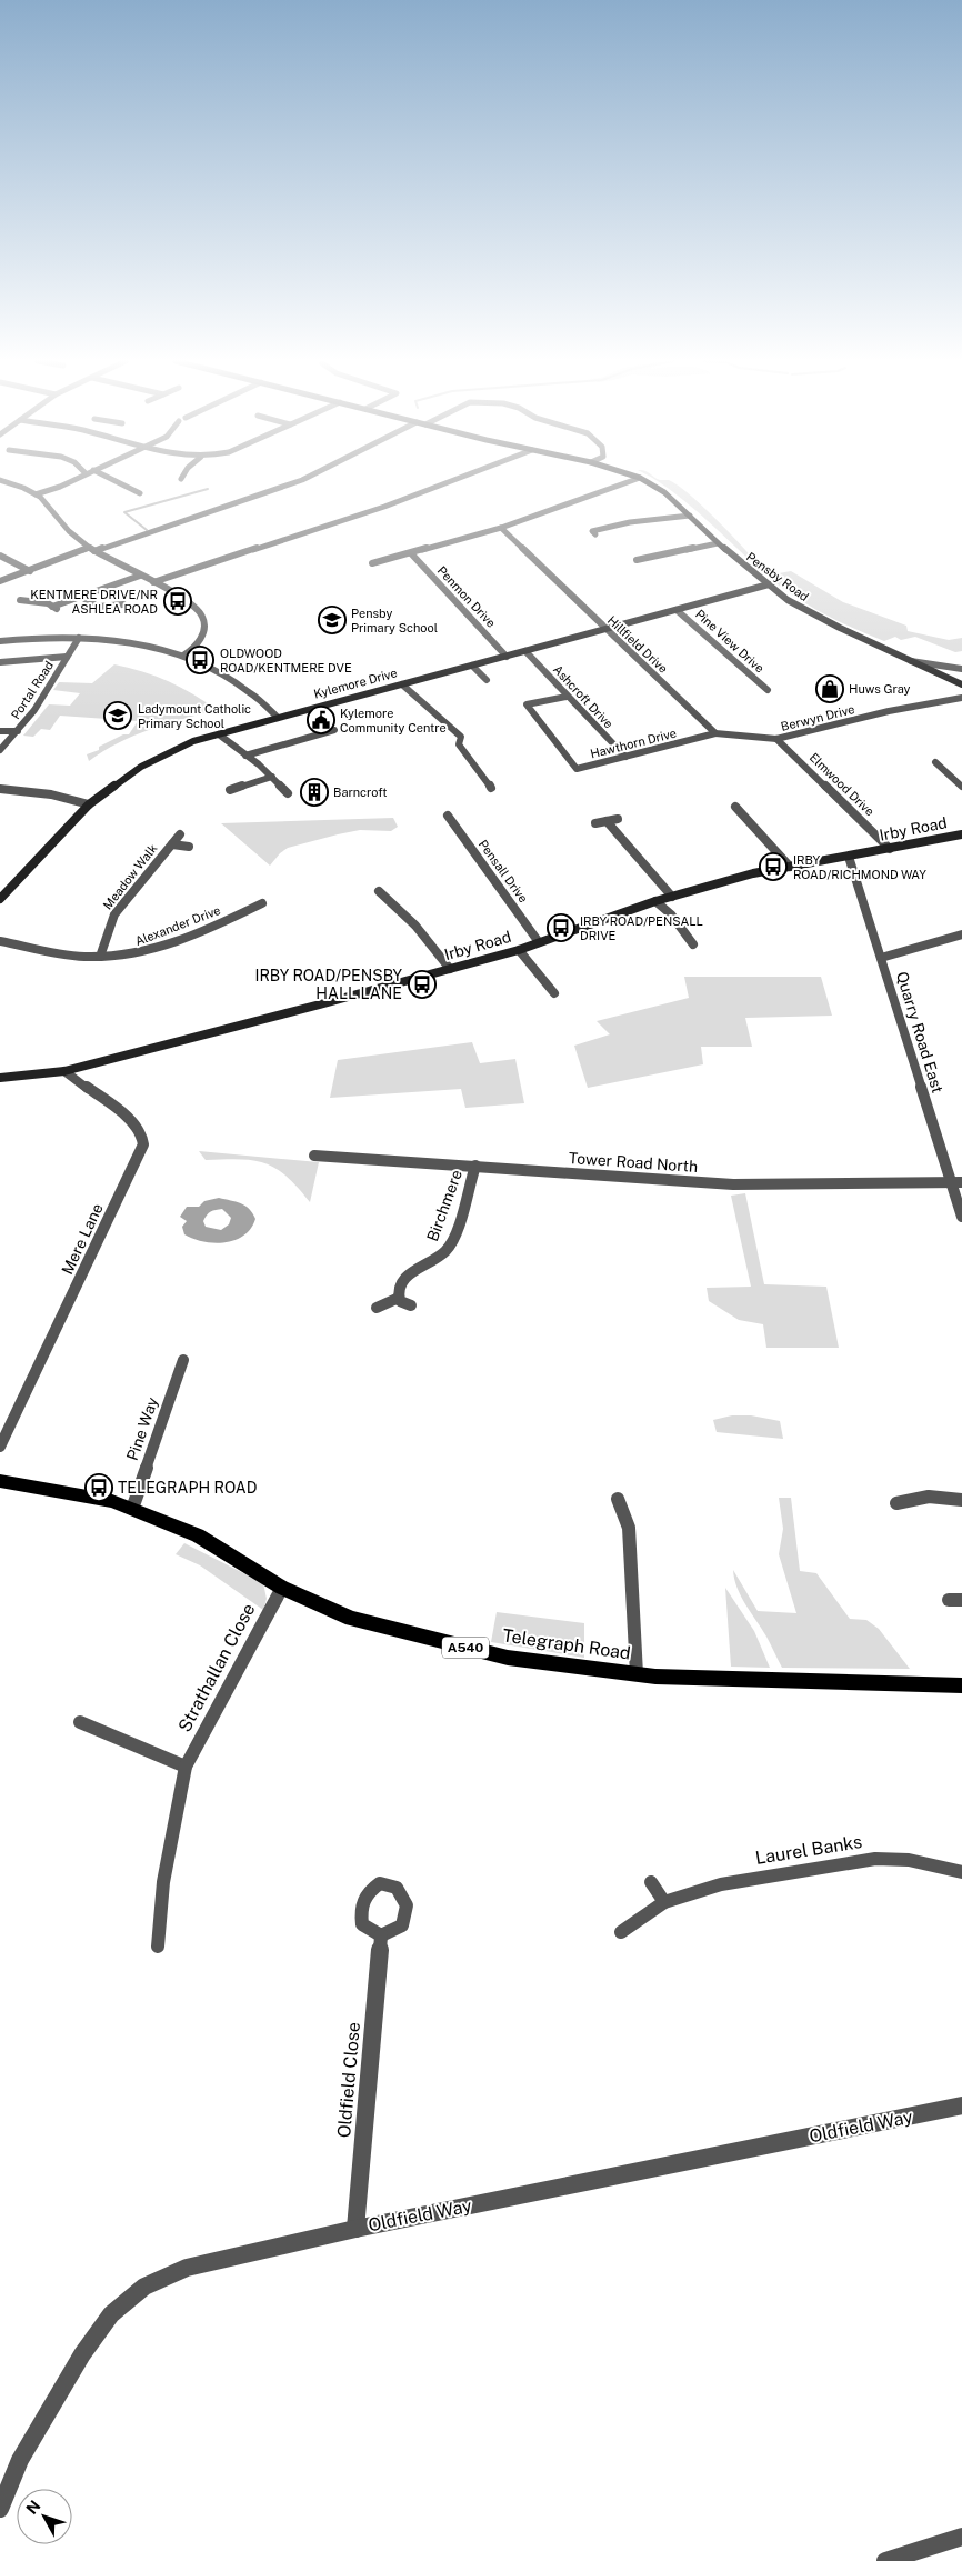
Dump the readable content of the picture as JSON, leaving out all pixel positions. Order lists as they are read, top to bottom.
{
  "streets": {
    "main road": ["Telegraph Road", "A540"],
    "street": [
      "Pensby Road",
      "Penmon Drive",
      "Pine View Drive",
      "Hillfield Drive",
      "Kylemore Drive",
      "Portal Road",
      "Ashcroft Drive",
      "Berwyn Drive",
      "Hawthorn Drive",
      "Elmwood Drive",
      "Irby Road",
      "Pensall Drive",
      "Meadow Walk",
      "Alexander Drive",
      "Quarry Road East",
      "Tower Road North",
      "Birchmere",
      "Mere Lane",
      "Pine Way",
      "Strathallan Close",
      "Laurel Banks",
      "Oldfield Close",
      "Oldfield Way"
    ]
  },
  "crossings": [
    ["Pensby Road", "Kylemore Drive"],
    ["Penmon Drive", "Kylemore Drive"],
    ["Pine View Drive", "Kylemore Drive"],
    ["Hillfield Drive", "Kylemore Drive"],
    ["Hillfield Drive", "Hawthorn Drive"],
    ["Kylemore Drive", "Ashcroft Drive"],
    ["Ashcroft Drive", "Hawthorn Drive"],
    ["Berwyn Drive", "Elmwood Drive"],
    ["Elmwood Drive", "Irby Road"],
    ["Irby Road", "Pensall Drive"],
    ["Irby Road", "Quarry Road East"],
    ["Irby Road", "Mere Lane"],
    ["Meadow Walk", "Alexander Drive"],
    ["Quarry Road East", "Tower Road North"],
    ["Tower Road North", "Birchmere"],
    ["Pine Way", "Telegraph Road"],
    ["Telegraph Road", "Strathallan Close"],
    ["Oldfield Close", "Oldfield Way"]
  ],
  "places": {
    "bus stop": [
      "KENTMERE DRIVE/NR ASHLEA ROAD",
      "OLDWOOD ROAD/KENTMERE DVE",
      "IRBY ROAD/RICHMOND WAY",
      "IRBY ROAD/PENSALL DRIVE",
      "IRBY ROAD/PENSBY HALL LANE",
      "TELEGRAPH ROAD"
    ],
    "school or university": ["Pensby Primary School", "Ladymount Catholic Primary School"],
    "shop": ["Huws Gray"],
    "public building": ["Kylemore Community Centre"],
    "building": ["Barncroft"]
  },
  "north": "top left"
}
